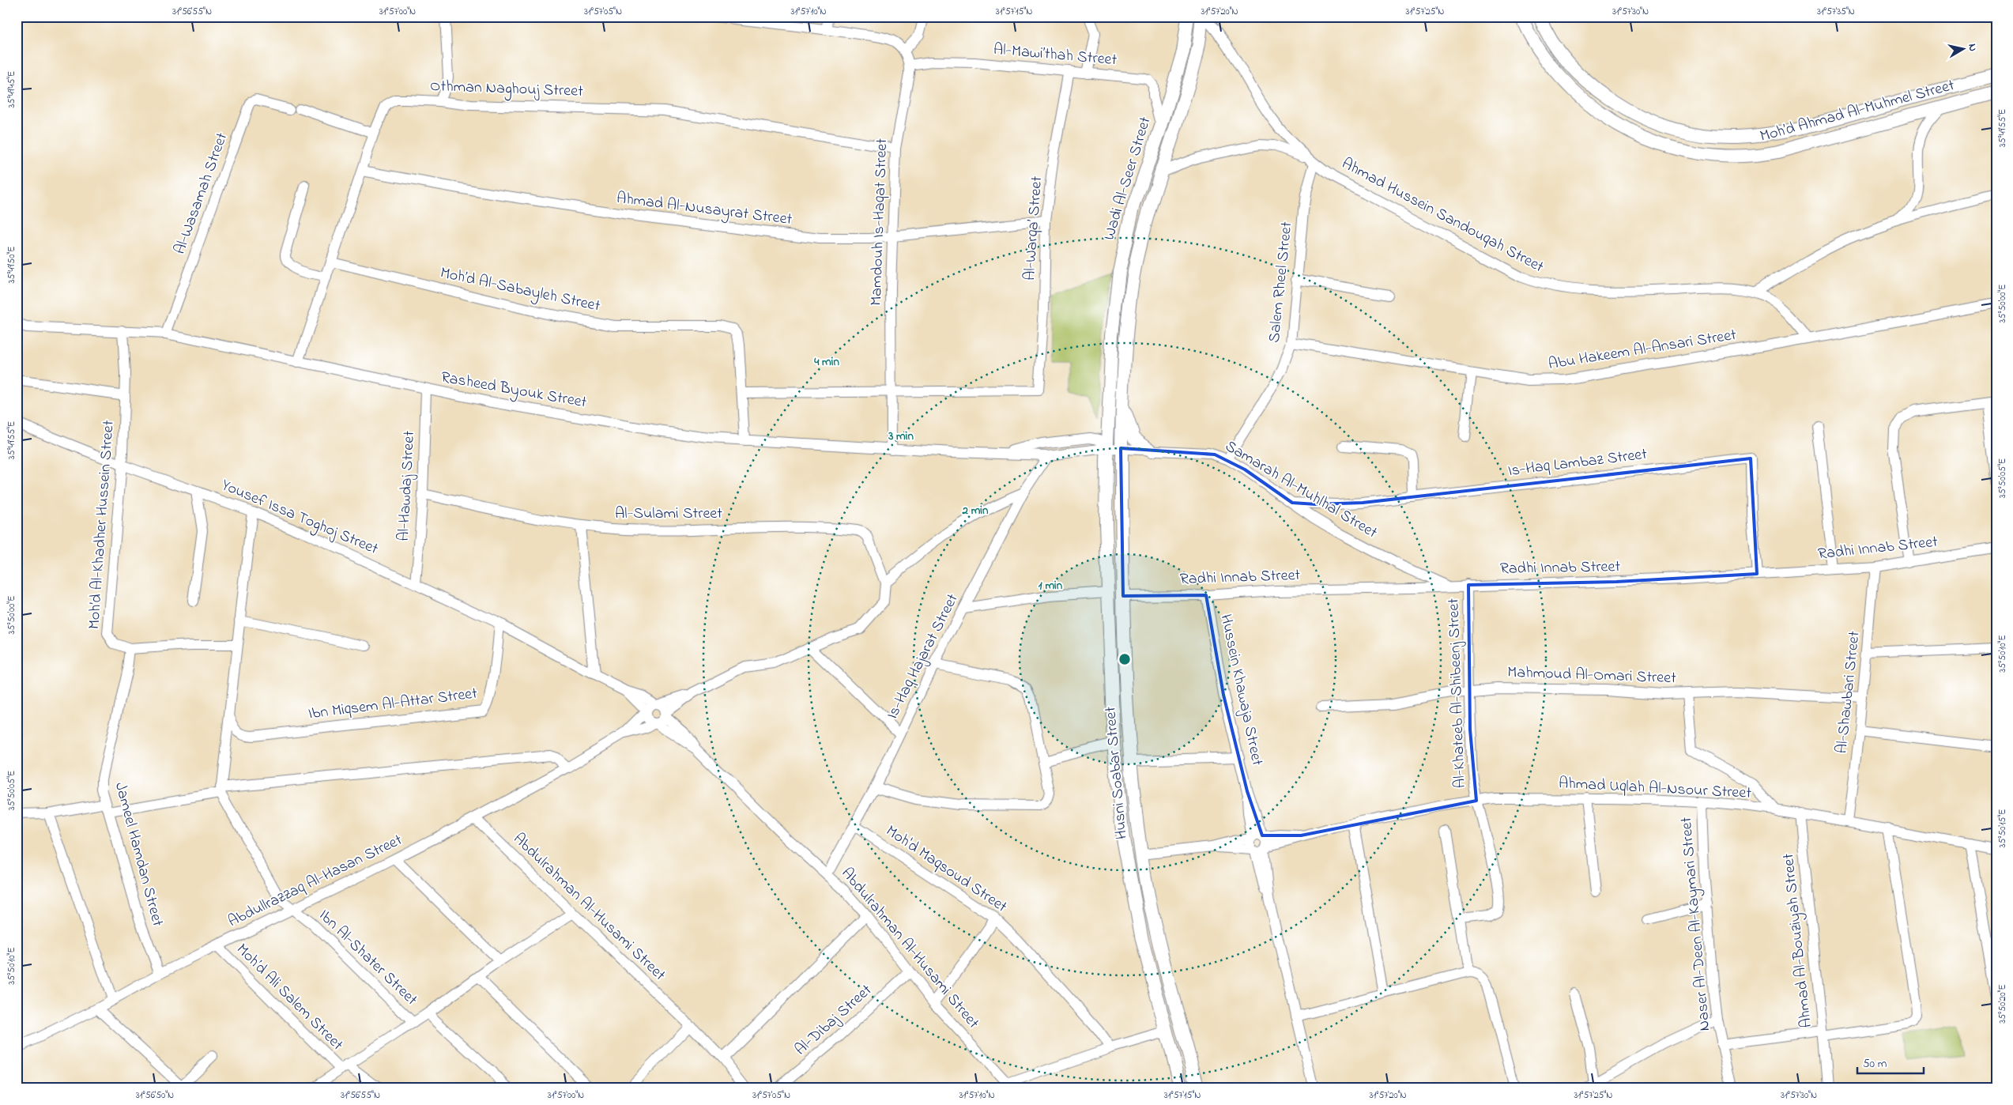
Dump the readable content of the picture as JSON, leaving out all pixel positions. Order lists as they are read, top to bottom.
{
  "streets": {
    "main road": ["Moh’d Ahmad Al-Muhmel Street", "Wadi Al-Seer Street", "Husni Soabar Street"],
    "street": [
      "Al-Mawi’thah Street",
      "Othman Naghouj Street",
      "Al-Wasamah Street",
      "Ahmad Al-Nusayrat Street",
      "Ahmad Hussein Sandouqah Street",
      "Mamdouh Is-Haqat Street",
      "Al-Warqa’ Street",
      "Salem Rheel Street",
      "Moh’d Al-Sabayleh Street",
      "Abu Hakeem Al-Ansari Street",
      "Rasheed Byouk Street",
      "Is-Haq Lambaz Street",
      "Al-Hawdaj Street",
      "Samarah Al-Muhlhal Street",
      "Al-Sulami Street",
      "Yousef Issa Toghoj Street",
      "Moh’d Al-Khadher Hussein Street",
      "Radhi Innab Street",
      "Is-Haq Hajarat Street",
      "Mahmoud Al-Omari Street",
      "Hussein Khawaja Street",
      "Al-Shawbari Street",
      "Al-Khateeb Al-Shibeenj Street",
      "Ibn Miqsem Al-Attar Street",
      "Ahmad Uqlah Al-Nsour Street",
      "Jameel Hamdan Street",
      "Moh'd Maqsoud Street",
      "Abdullrazzaq Al-Hasan Street",
      "Abdulrahman Al-Husami Street",
      "Naser Al-Deen Al-Kaymari Street",
      "Ahmad Al-Bouziyah Street",
      "Ibn Al-Shater Street",
      "Moh’d Ali Salem Street",
      "Al-Dibaj Street"
    ]
  },
  "crossings": [
    ["Al-Mawi’thah Street", "Wadi Al-Seer Street"],
    ["Al-Mawi’thah Street", "Mamdouh Is-Haqat Street"],
    ["Al-Mawi’thah Street", "Al-Warqa’ Street"],
    ["Othman Naghouj Street", "Al-Wasamah Street"],
    ["Othman Naghouj Street", "Ahmad Al-Nusayrat Street"],
    ["Othman Naghouj Street", "Mamdouh Is-Haqat Street"],
    ["Othman Naghouj Street", "Moh’d Al-Sabayleh Street"],
    ["Othman Naghouj Street", "Rasheed Byouk Street"],
    ["Wadi Al-Seer Street", "Ahmad Hussein Sandouqah Street"],
    ["Wadi Al-Seer Street", "Rasheed Byouk Street"],
    ["Wadi Al-Seer Street", "Samarah Al-Muhlhal Street"],
    ["Wadi Al-Seer Street", "Husni Soabar Street"],
    ["Al-Wasamah Street", "Rasheed Byouk Street"],
    ["Ahmad Al-Nusayrat Street", "Mamdouh Is-Haqat Street"],
    ["Ahmad Al-Nusayrat Street", "Al-Warqa’ Street"],
    ["Ahmad Hussein Sandouqah Street", "Salem Rheel Street"],
    ["Ahmad Hussein Sandouqah Street", "Abu Hakeem Al-Ansari Street"],
    ["Mamdouh Is-Haqat Street", "Al-Warqa’ Street"],
    ["Mamdouh Is-Haqat Street", "Rasheed Byouk Street"],
    ["Salem Rheel Street", "Abu Hakeem Al-Ansari Street"],
    ["Salem Rheel Street", "Samarah Al-Muhlhal Street"],
    ["Moh’d Al-Sabayleh Street", "Rasheed Byouk Street"],
    ["Rasheed Byouk Street", "Al-Hawdaj Street"],
    ["Rasheed Byouk Street", "Samarah Al-Muhlhal Street"],
    ["Rasheed Byouk Street", "Moh’d Al-Khadher Hussein Street"],
    ["Rasheed Byouk Street", "Is-Haq Hajarat Street"],
    ["Rasheed Byouk Street", "Husni Soabar Street"],
    ["Is-Haq Lambaz Street", "Samarah Al-Muhlhal Street"],
    ["Is-Haq Lambaz Street", "Radhi Innab Street"],
    ["Al-Hawdaj Street", "Al-Sulami Street"],
    ["Al-Hawdaj Street", "Yousef Issa Toghoj Street"],
    ["Samarah Al-Muhlhal Street", "Radhi Innab Street"],
    ["Samarah Al-Muhlhal Street", "Husni Soabar Street"],
    ["Al-Sulami Street", "Abdullrazzaq Al-Hasan Street"],
    ["Yousef Issa Toghoj Street", "Moh’d Al-Khadher Hussein Street"],
    ["Yousef Issa Toghoj Street", "Ibn Miqsem Al-Attar Street"],
    ["Yousef Issa Toghoj Street", "Abdullrazzaq Al-Hasan Street"],
    ["Yousef Issa Toghoj Street", "Abdulrahman Al-Husami Street"],
    ["Moh’d Al-Khadher Hussein Street", "Jameel Hamdan Street"],
    ["Radhi Innab Street", "Hussein Khawaja Street"],
    ["Radhi Innab Street", "Al-Shawbari Street"],
    ["Radhi Innab Street", "Al-Khateeb Al-Shibeenj Street"],
    ["Radhi Innab Street", "Husni Soabar Street"],
    ["Is-Haq Hajarat Street", "Moh'd Maqsoud Street"],
    ["Is-Haq Hajarat Street", "Abdulrahman Al-Husami Street"],
    ["Mahmoud Al-Omari Street", "Al-Shawbari Street"],
    ["Mahmoud Al-Omari Street", "Al-Khateeb Al-Shibeenj Street"],
    ["Hussein Khawaja Street", "Ahmad Uqlah Al-Nsour Street"],
    ["Al-Shawbari Street", "Ahmad Uqlah Al-Nsour Street"],
    ["Al-Khateeb Al-Shibeenj Street", "Ahmad Uqlah Al-Nsour Street"],
    ["Husni Soabar Street", "Ahmad Uqlah Al-Nsour Street"],
    ["Ahmad Uqlah Al-Nsour Street", "Naser Al-Deen Al-Kaymari Street"],
    ["Ahmad Uqlah Al-Nsour Street", "Ahmad Al-Bouziyah Street"],
    ["Jameel Hamdan Street", "Abdullrazzaq Al-Hasan Street"],
    ["Abdullrazzaq Al-Hasan Street", "Abdulrahman Al-Husami Street"],
    ["Abdullrazzaq Al-Hasan Street", "Ibn Al-Shater Street"],
    ["Abdullrazzaq Al-Hasan Street", "Moh’d Ali Salem Street"],
    ["Abdulrahman Al-Husami Street", "Al-Dibaj Street"]
  ],
  "scale_bar": "50 m",
  "north": "right",
  "coordinates": [
    "31°56'55\"N",
    "31°57'00\"N",
    "31°57'05\"N",
    "31°57'10\"N",
    "31°57'15\"N",
    "31°57'20\"N",
    "31°57'25\"N",
    "31°57'30\"N",
    "31°57'35\"N",
    "35°49'45\"E",
    "35°49'55\"E",
    "35°49'50\"E",
    "35°50'00\"E",
    "35°50'05\"E",
    "35°50'10\"E",
    "35°50'15\"E",
    "35°50'20\"E",
    "31°56'50\"N"
  ],
  "rings": [
    "4 min",
    "3 min",
    "2 min",
    "1 min"
  ]
}
